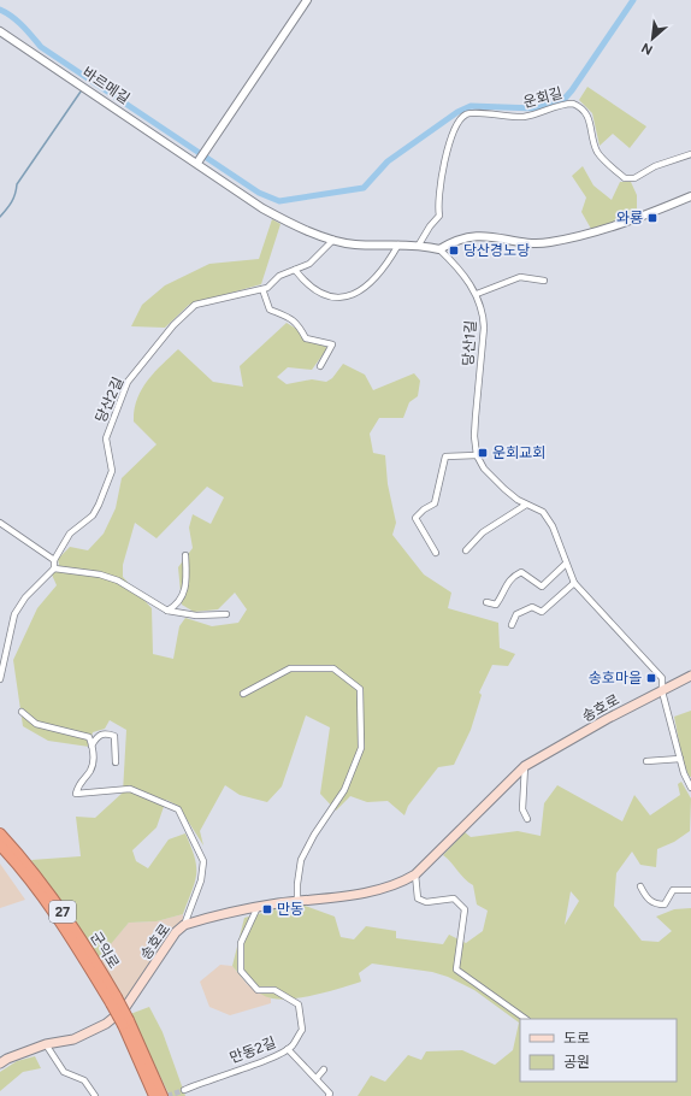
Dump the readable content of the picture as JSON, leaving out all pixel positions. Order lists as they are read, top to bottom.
{
  "streets": {
    "highway": ["27", "군익로"],
    "main road": ["송호로"],
    "street": [
      "바르메길",
      "운회길",
      "당산1길",
      "당산2길",
      "만동2길"
    ]
  },
  "crossings": [
    ["당산1길", "송호로"],
    ["송호로", "만동2길"]
  ],
  "places": {
    "transit": [
      "와룡",
      "당산경노당",
      "운회교회",
      "송호마을",
      "만동"
    ]
  },
  "legend": ["도로", "공원"],
  "north": "bottom left"
}
